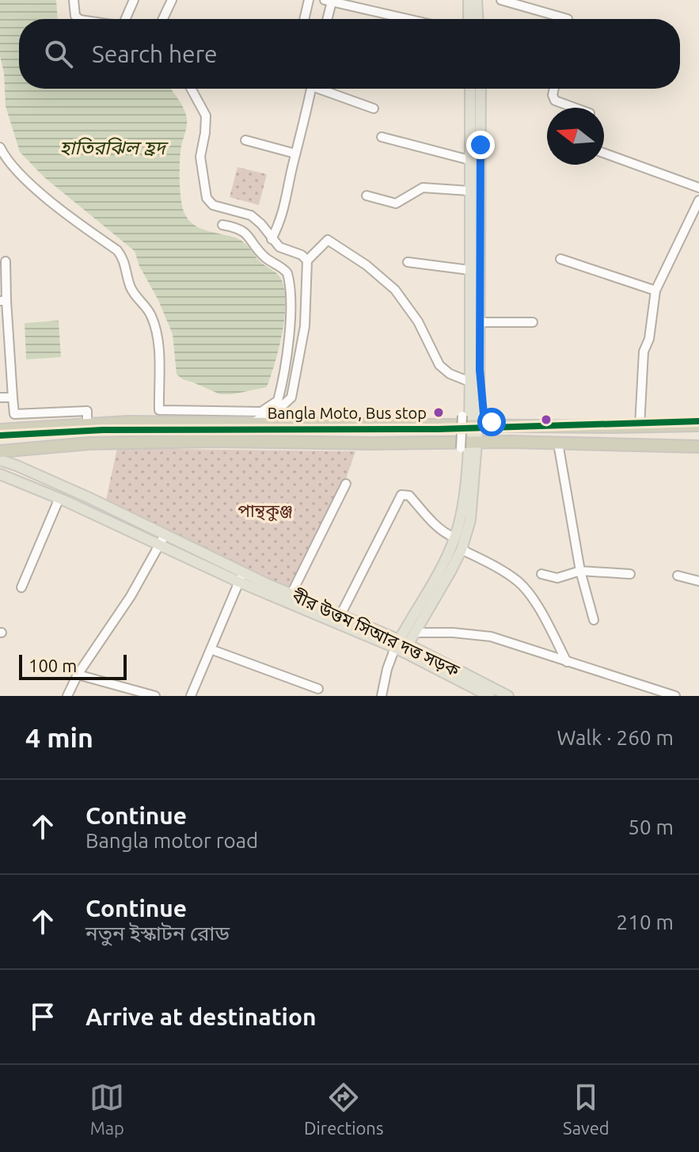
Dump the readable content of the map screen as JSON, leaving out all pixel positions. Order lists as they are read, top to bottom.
{
  "streets": {
    "main road": ["বীর উত্তম সিআর দত্ত সড়ক"]
  },
  "water": ["হাতিরঝিল হ্রদ"],
  "parks": ["পান্থকুঞ্জ"],
  "places": ["Bangla Moto, Bus stop"],
  "scale_bar": "100 m",
  "north": "left",
  "page": {
    "search": "Search here",
    "scale": "100 m",
    "heading": ["4 min", "Walk · 260 m"],
    "list": [
      ["Continue", "Bangla motor road", "50 m"],
      ["Continue", "নতুন ইস্কাটন রোড", "210 m"],
      "Arrive at destination"
    ],
    "nav": ["Map", "Directions", "Saved"]
  }
}
